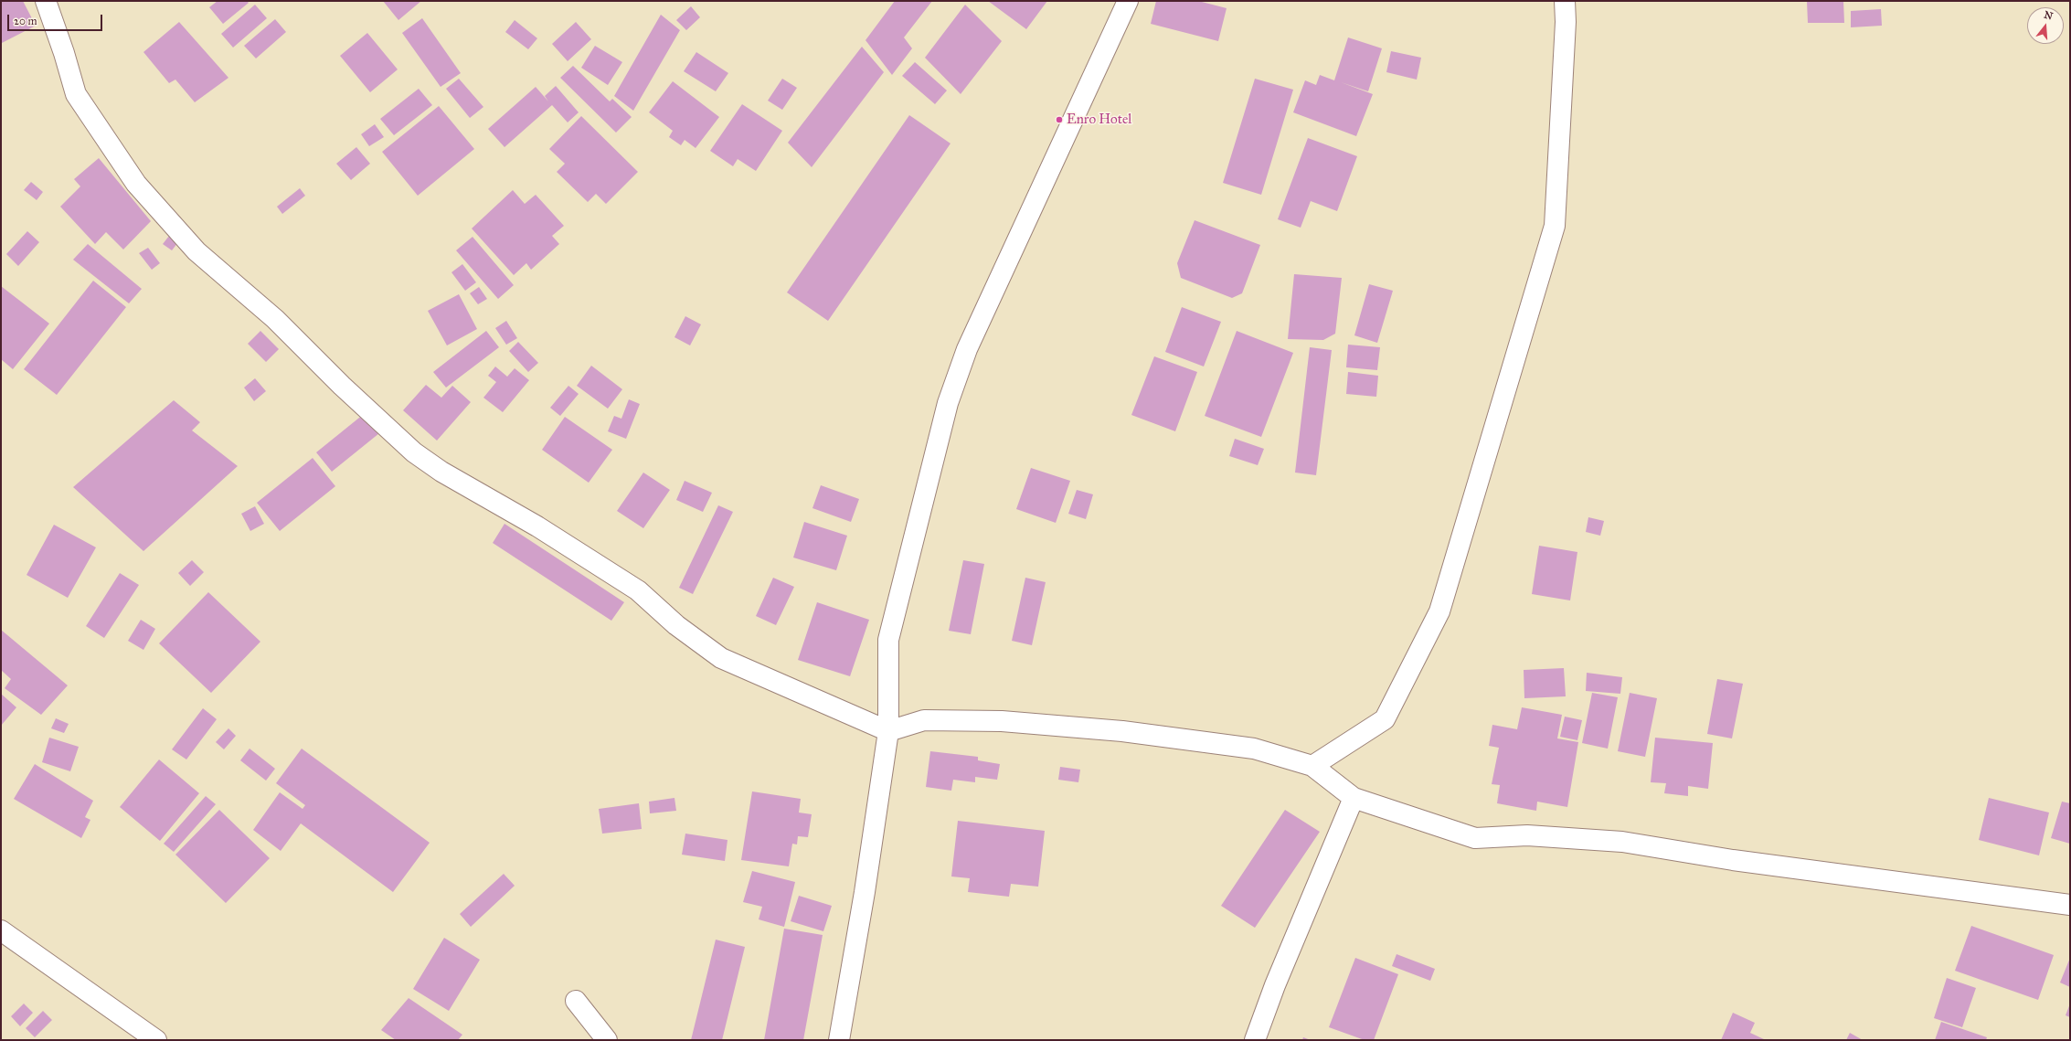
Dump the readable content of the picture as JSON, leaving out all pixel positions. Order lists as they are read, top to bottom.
{
  "places": ["Enro Hotel"],
  "scale_bar": "20 m",
  "north": "top"
}
